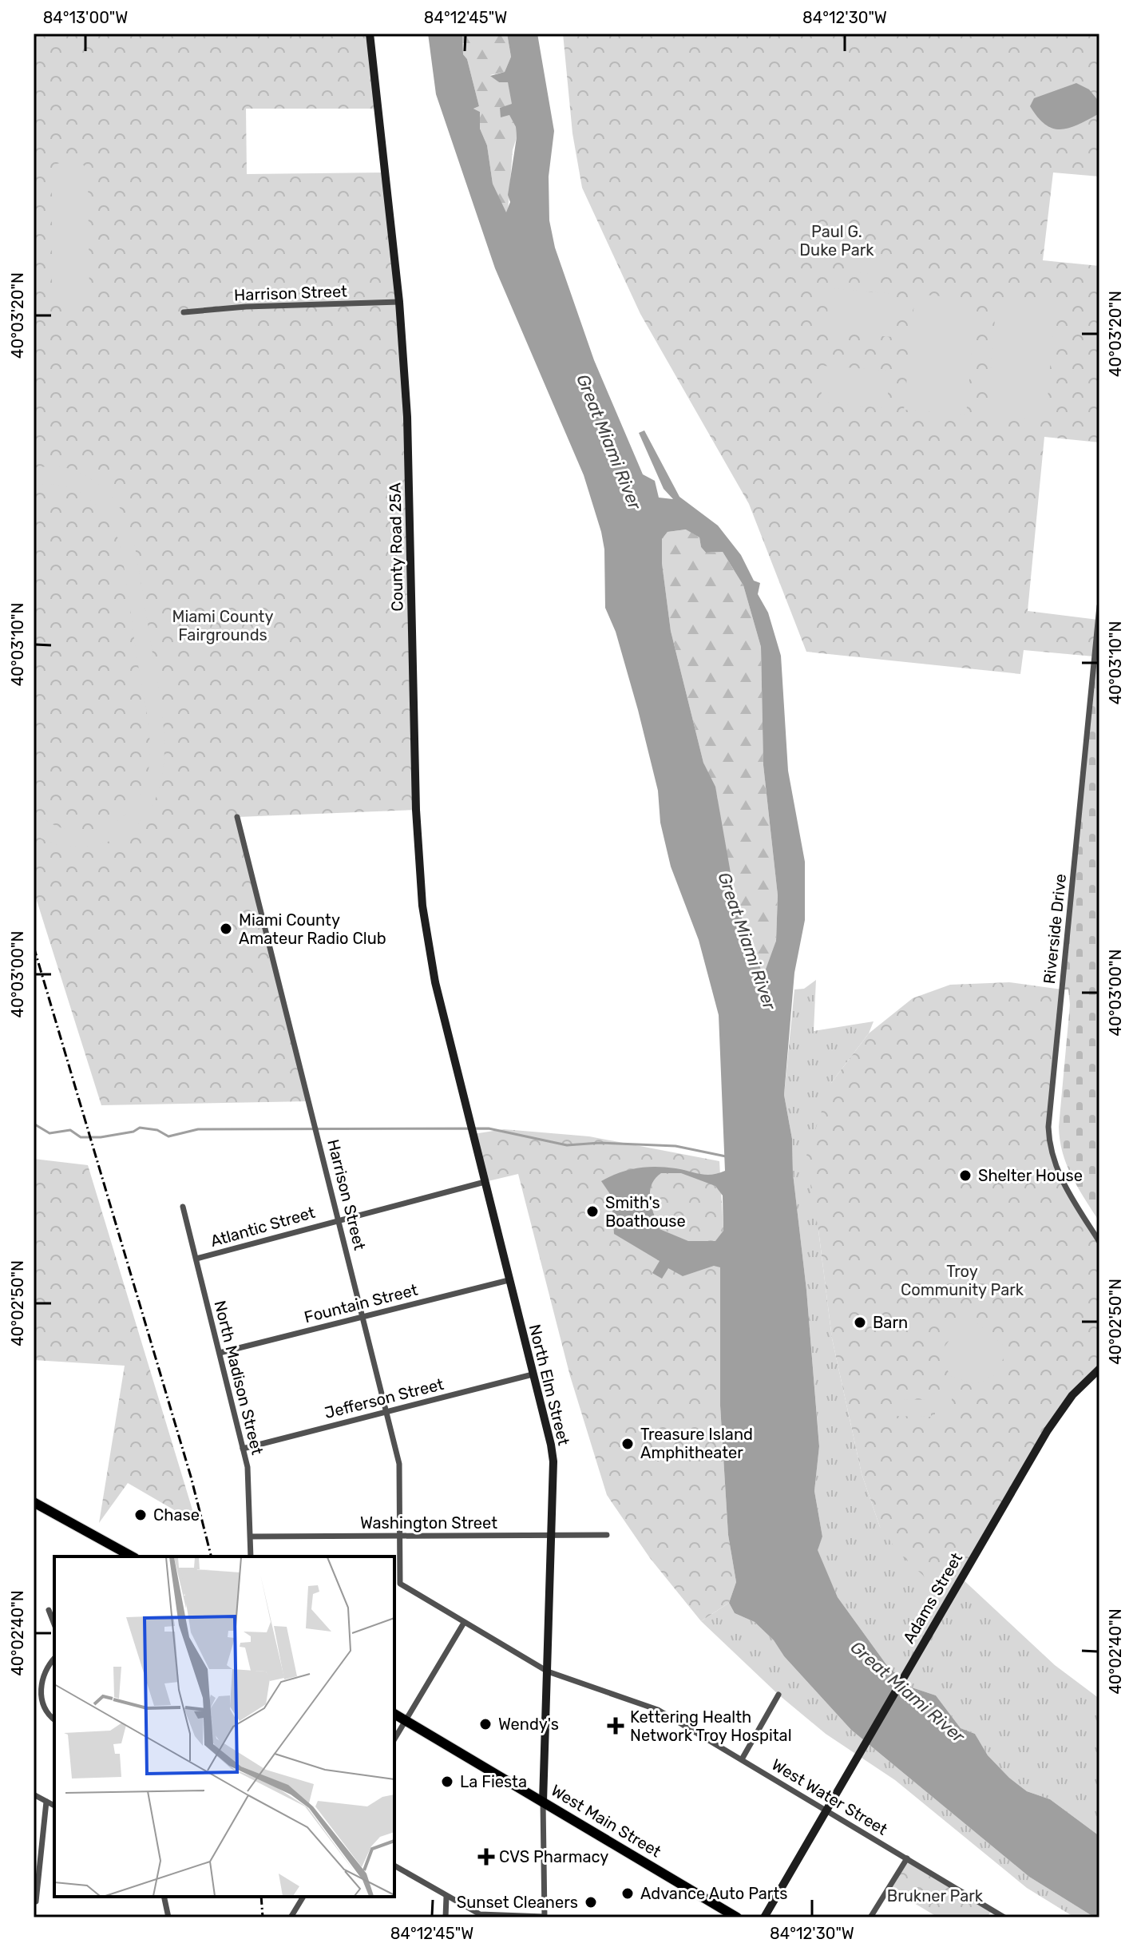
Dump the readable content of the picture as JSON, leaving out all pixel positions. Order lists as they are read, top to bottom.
{
  "streets": {
    "main road": [
      "County Road 25A",
      "North Elm Street",
      "Adams Street",
      "West Main Street"
    ],
    "street": [
      "Harrison Street",
      "Riverside Drive",
      "Atlantic Street",
      "Fountain Street",
      "North Madison Street",
      "Jefferson Street",
      "Washington Street",
      "West Water Street"
    ]
  },
  "crossings": [
    ["Harrison Street", "County Road 25A"],
    ["Harrison Street", "Atlantic Street"],
    ["Harrison Street", "Fountain Street"],
    ["Harrison Street", "Jefferson Street"],
    ["Harrison Street", "Washington Street"],
    ["Harrison Street", "West Water Street"],
    ["County Road 25A", "North Elm Street"],
    ["Atlantic Street", "North Madison Street"],
    ["Atlantic Street", "North Elm Street"],
    ["Fountain Street", "North Madison Street"],
    ["Fountain Street", "North Elm Street"],
    ["North Madison Street", "Jefferson Street"],
    ["North Madison Street", "Washington Street"],
    ["North Elm Street", "Jefferson Street"],
    ["North Elm Street", "Washington Street"],
    ["North Elm Street", "West Water Street"],
    ["North Elm Street", "West Main Street"],
    ["Adams Street", "West Water Street"]
  ],
  "water": ["Great Miami River"],
  "parks": [
    "Paul G. Duke Park",
    "Miami County Fairgrounds",
    "Troy Community Park",
    "Brukner Park"
  ],
  "places": {
    "other": [
      "Miami County Amateur Radio Club",
      "Shelter House",
      "Smith's Boathouse",
      "Barn",
      "Treasure Island Amphitheater",
      "Chase",
      "Wendy's",
      "La Fiesta",
      "Advance Auto Parts",
      "Sunset Cleaners"
    ],
    "health": ["Kettering Health Network Troy Hospital", "CVS Pharmacy"]
  },
  "coordinates": [
    "84°13'00\"W",
    "84°12'45\"W",
    "84°12'30\"W",
    "40°03'20\"N",
    "40°03'10\"N",
    "40°03'00\"N",
    "40°02'50\"N",
    "40°02'40\"N"
  ]
}
